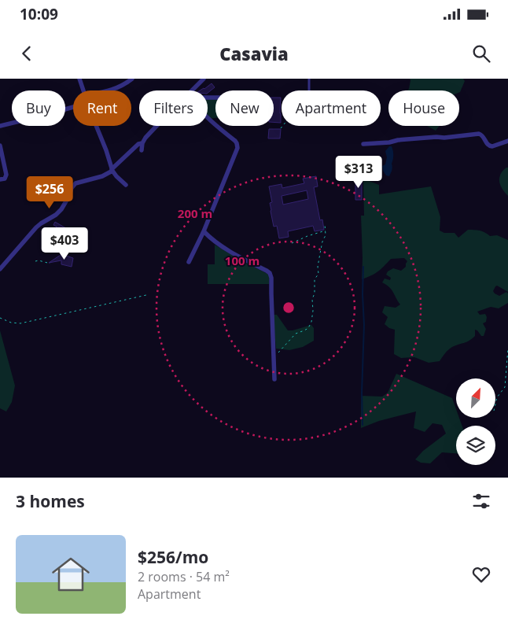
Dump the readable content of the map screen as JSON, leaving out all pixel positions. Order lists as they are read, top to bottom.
{
  "north": "top right",
  "page": {
    "status": "10:09",
    "header": "Casavia",
    "chip": [
      "Buy",
      "Rent",
      "Filters",
      "New",
      "Apartment",
      "House"
    ],
    "price": ["$313", "$256", "$403"],
    "heading": "3 homes",
    "list": [
      {
        "name": "$256/mo",
        "note": "2 rooms · 54 m² · Apartment"
      }
    ]
  },
  "rings": ["200 m", "100 m"]
}
